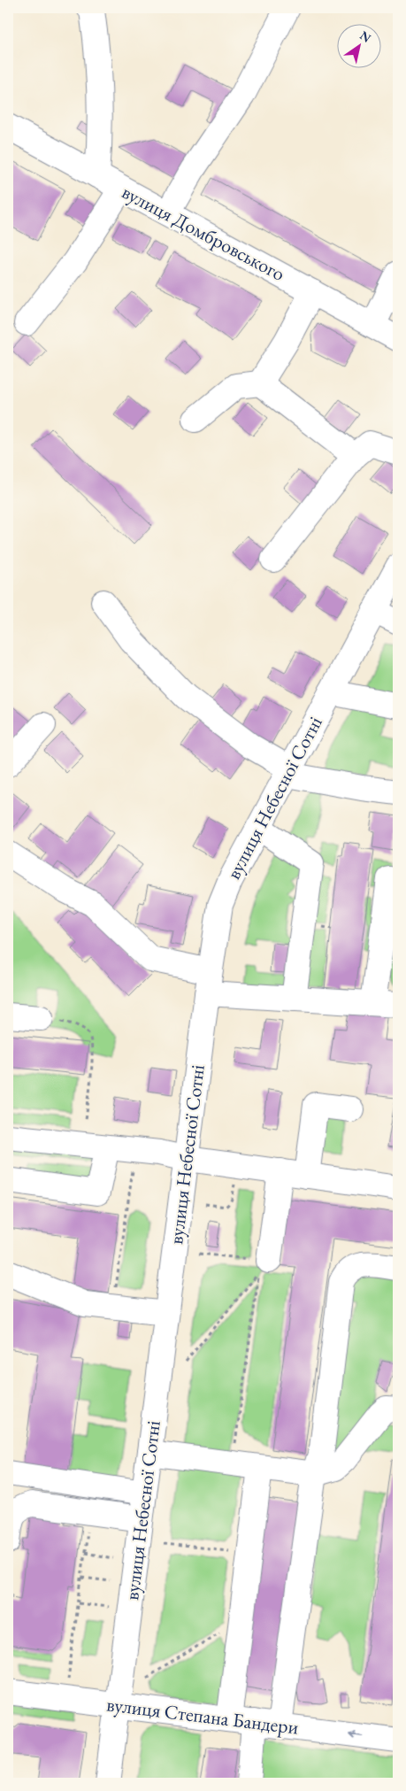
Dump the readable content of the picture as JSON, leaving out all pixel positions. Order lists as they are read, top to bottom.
{
  "streets": {
    "street": ["вулиця Домбровського", "вулиця Небесної Сотні", "вулиця Степана Бандери"]
  },
  "crossings": [
    ["вулиця Небесної Сотні", "вулиця Степана Бандери"]
  ],
  "north": "top right"
}
